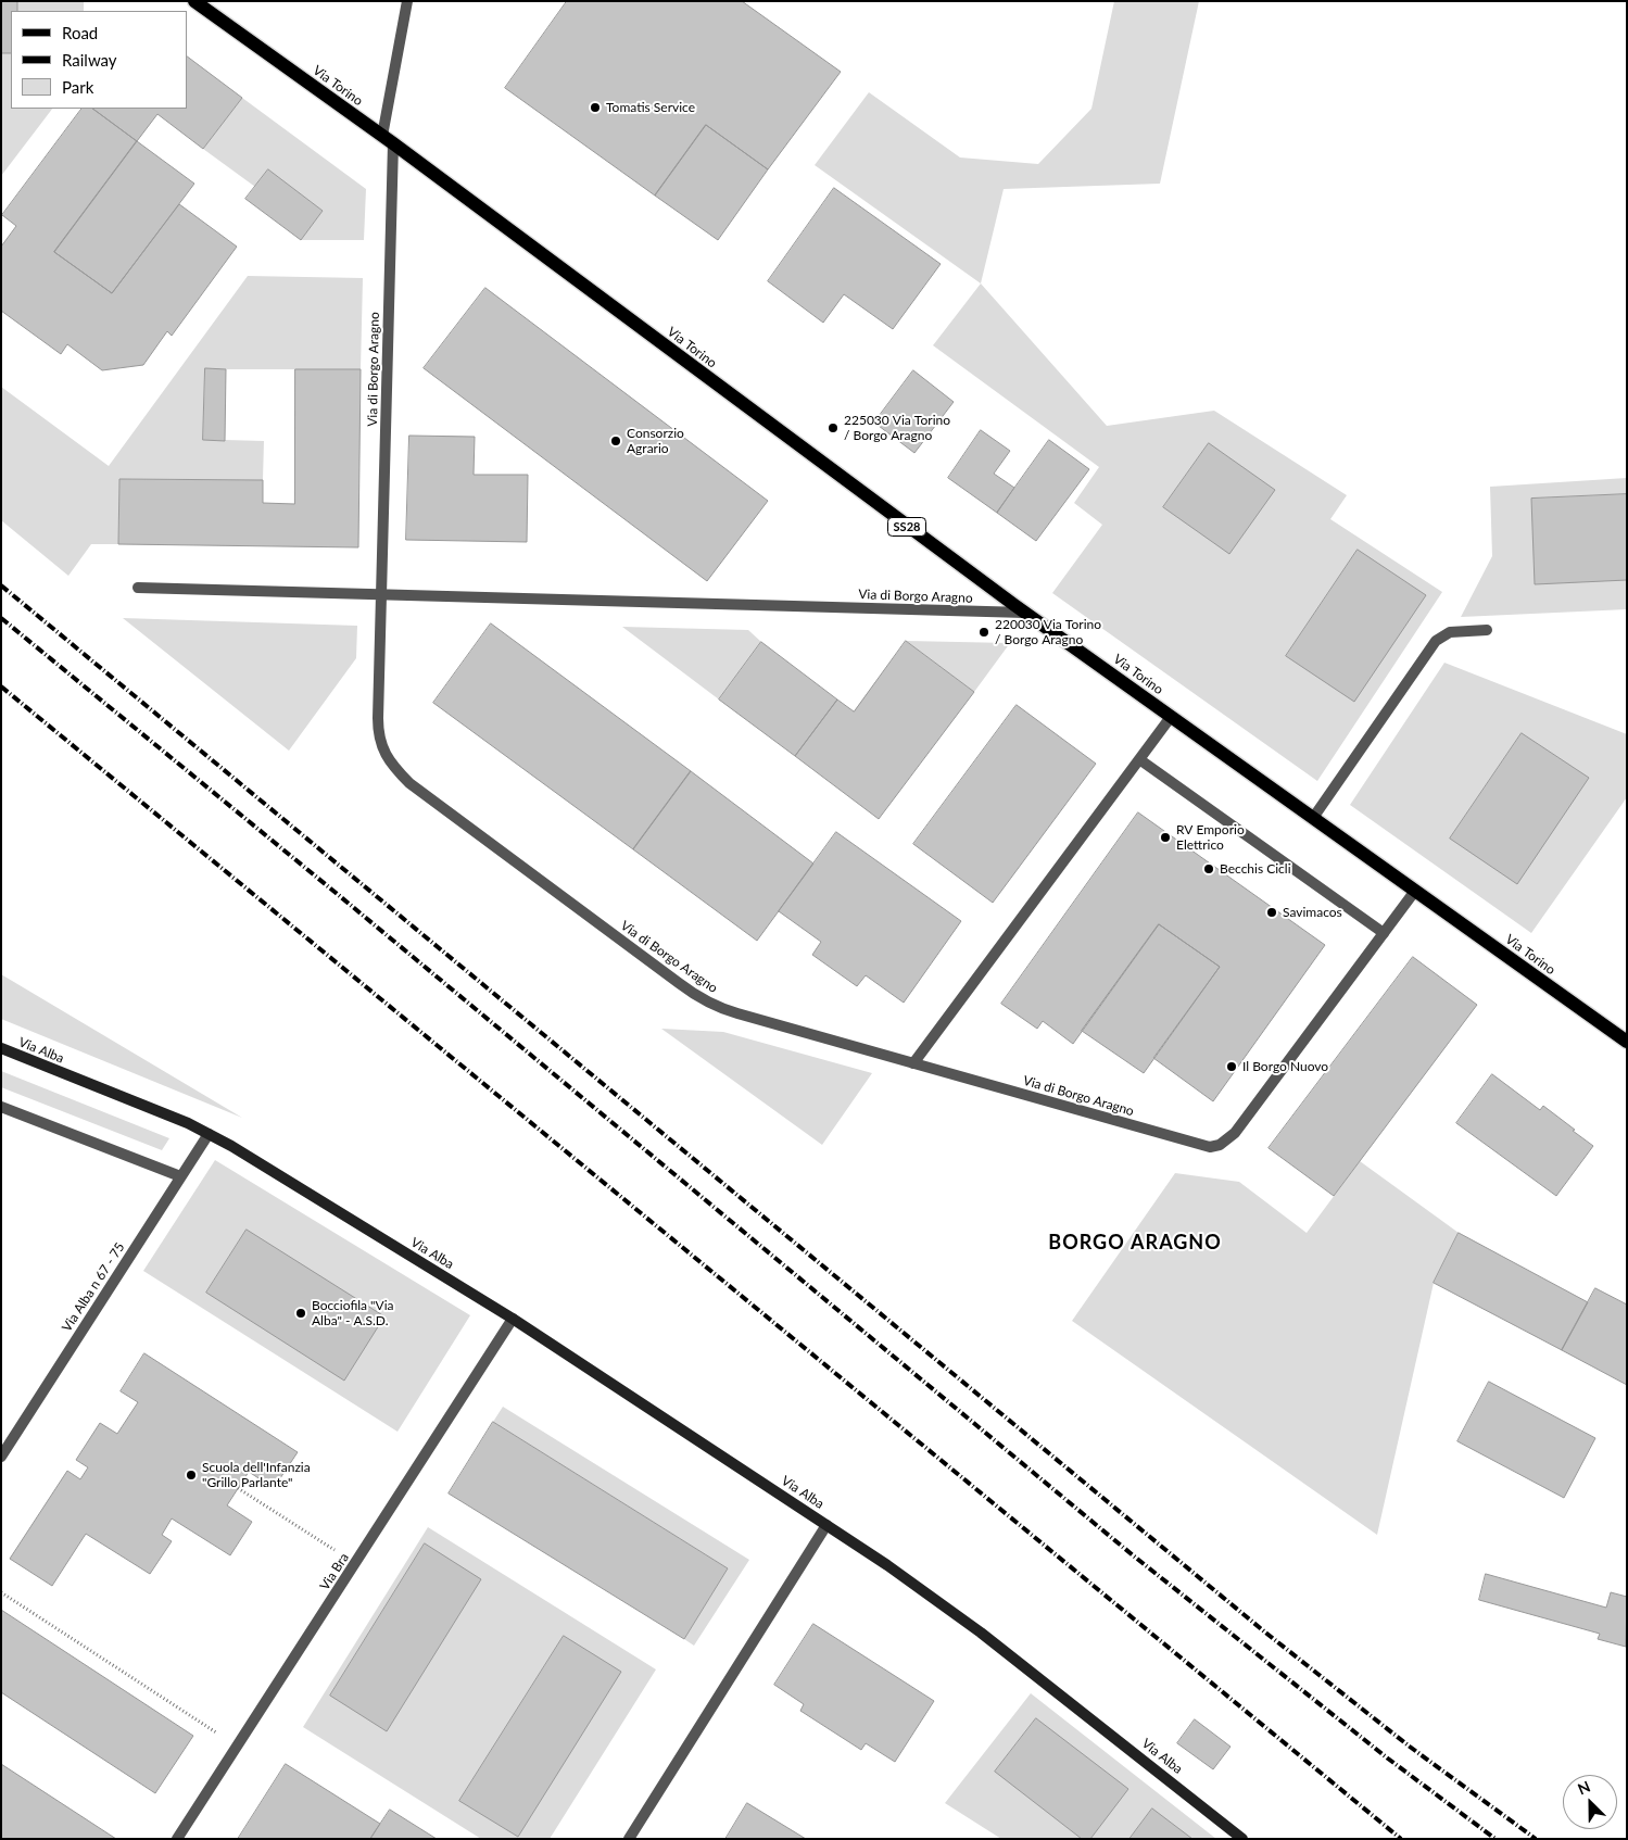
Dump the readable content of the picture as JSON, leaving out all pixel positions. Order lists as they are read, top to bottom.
{
  "streets": {
    "main road": ["Via Torino", "SS28"],
    "street": [
      "Via di Borgo Aragno",
      "Via Alba",
      "Via Alba n 67 - 75",
      "Via Bra"
    ]
  },
  "crossings": [
    ["Via Torino", "Via di Borgo Aragno"],
    ["Via Alba", "Via Alba n 67 - 75"],
    ["Via Alba", "Via Bra"]
  ],
  "districts": ["BORGO ARAGNO"],
  "places": [
    "Tomatis Service",
    "225030 Via Torino / Borgo Aragno",
    "Consorzio Agrario",
    "220030 Via Torino / Borgo Aragno",
    "RV Emporio Elettrico",
    "Becchis Cicli",
    "Savimacos",
    "Il Borgo Nuovo",
    "Bocciofila \"Via Alba\" - A.S.D.",
    "Scuola dell'Infanzia \"Grillo Parlante\""
  ],
  "legend": ["Road", "Railway", "Park"],
  "north": "top left"
}
